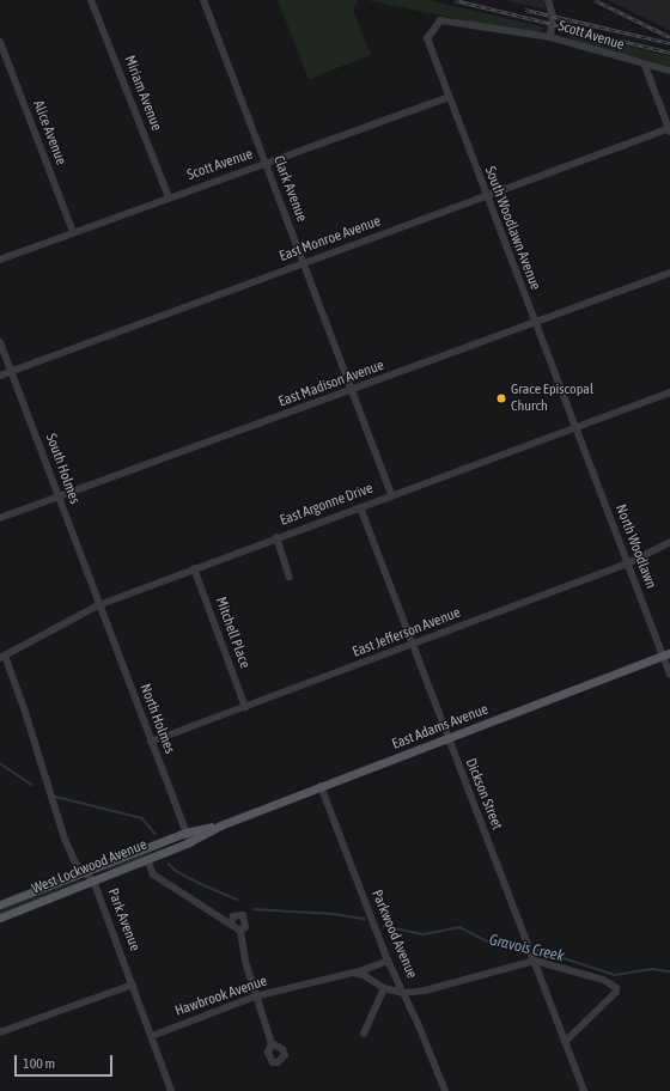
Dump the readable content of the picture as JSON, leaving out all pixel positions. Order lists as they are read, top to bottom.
{
  "streets": {
    "main road": ["East Adams Avenue", "West Lockwood Avenue"],
    "street": [
      "Scott Avenue",
      "Miriam Avenue",
      "Alice Avenue",
      "Clark Avenue",
      "South Woodlawn Avenue",
      "East Monroe Avenue",
      "East Madison Avenue",
      "South Holmes",
      "East Argonne Drive",
      "North Woodlawn",
      "Mitchell Place",
      "East Jefferson Avenue",
      "North Holmes",
      "Dickson Street",
      "Park Avenue",
      "Parkwood Avenue",
      "Hawbrook Avenue"
    ]
  },
  "crossings": [
    ["Scott Avenue", "Miriam Avenue"],
    ["Scott Avenue", "Alice Avenue"],
    ["Scott Avenue", "Clark Avenue"],
    ["Scott Avenue", "South Woodlawn Avenue"],
    ["Clark Avenue", "East Monroe Avenue"],
    ["Clark Avenue", "East Madison Avenue"],
    ["Clark Avenue", "East Argonne Drive"],
    ["South Woodlawn Avenue", "East Monroe Avenue"],
    ["South Woodlawn Avenue", "East Madison Avenue"],
    ["South Woodlawn Avenue", "East Argonne Drive"],
    ["South Woodlawn Avenue", "North Woodlawn"],
    ["East Monroe Avenue", "South Holmes"],
    ["East Madison Avenue", "South Holmes"],
    ["South Holmes", "East Argonne Drive"],
    ["South Holmes", "North Holmes"],
    ["East Argonne Drive", "North Woodlawn"],
    ["East Argonne Drive", "Mitchell Place"],
    ["East Argonne Drive", "North Holmes"],
    ["East Argonne Drive", "Dickson Street"],
    ["East Argonne Drive", "Park Avenue"],
    ["North Woodlawn", "East Jefferson Avenue"],
    ["North Woodlawn", "East Adams Avenue"],
    ["Mitchell Place", "East Jefferson Avenue"],
    ["East Jefferson Avenue", "North Holmes"],
    ["East Jefferson Avenue", "Dickson Street"],
    ["North Holmes", "East Adams Avenue"],
    ["North Holmes", "West Lockwood Avenue"],
    ["East Adams Avenue", "Dickson Street"],
    ["East Adams Avenue", "West Lockwood Avenue"],
    ["East Adams Avenue", "Parkwood Avenue"],
    ["West Lockwood Avenue", "Park Avenue"],
    ["Park Avenue", "Hawbrook Avenue"],
    ["Parkwood Avenue", "Hawbrook Avenue"]
  ],
  "water": ["Gravois Creek"],
  "places": ["Grace Episcopal Church"],
  "scale_bar": "100 m"
}
